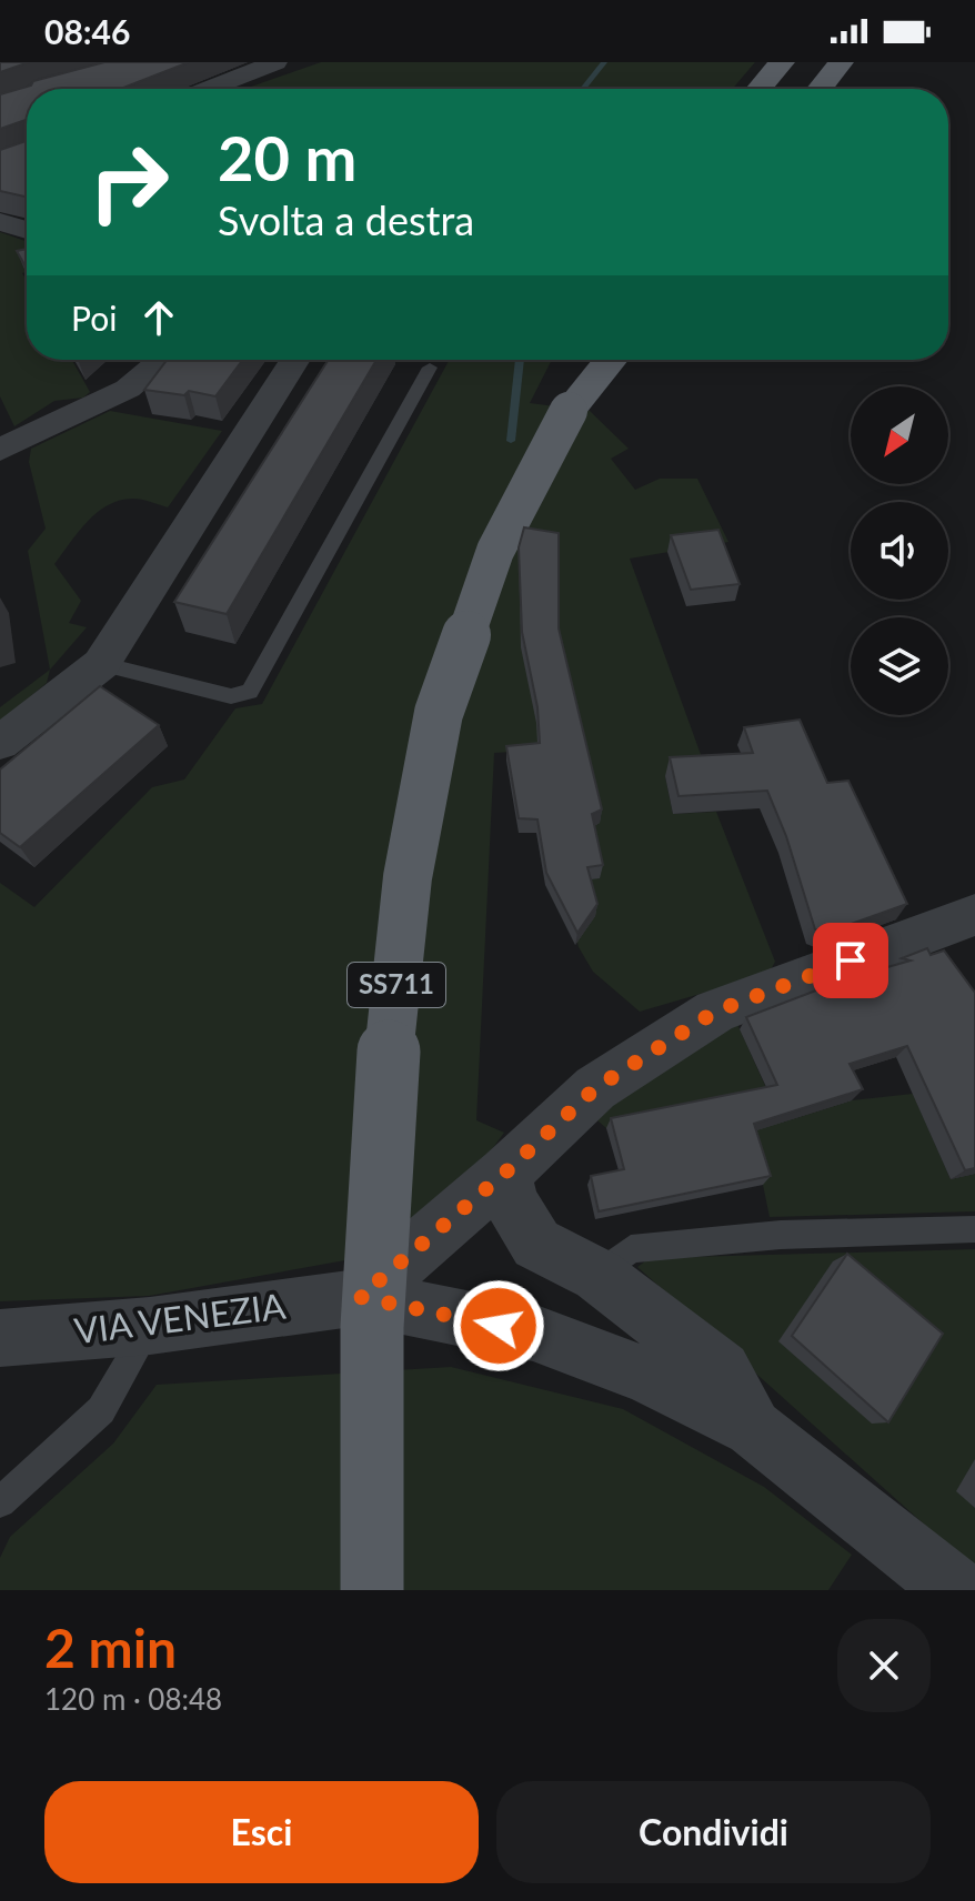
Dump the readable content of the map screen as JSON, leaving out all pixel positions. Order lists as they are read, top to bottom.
{
  "streets": {
    "main road": ["SS711"],
    "street": ["VIA VENEZIA"]
  },
  "north": "bottom left",
  "page": {
    "status": "08:46",
    "turn": ["20 m", "Svolta a destra"],
    "then": "Poi",
    "heading": ["2 min", "120 m · 08:48"],
    "buttons": ["Esci", "Condividi"]
  }
}
